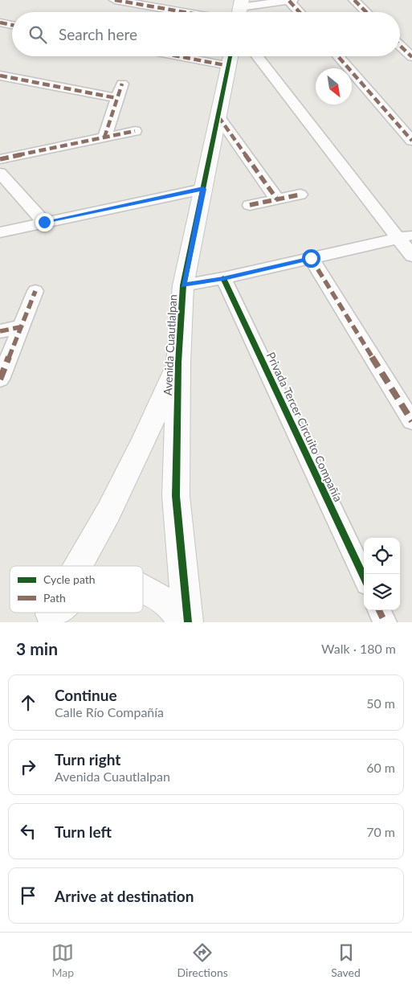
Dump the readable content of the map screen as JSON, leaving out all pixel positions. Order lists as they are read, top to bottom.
{
  "streets": {
    "street": ["Avenida Cuautlalpan", "Privada Tercer Circuito Compañía"]
  },
  "legend": ["Cycle path", "Path"],
  "north": "bottom right",
  "page": {
    "search": "Search here",
    "heading": ["3 min", "Walk · 180 m"],
    "list": [
      ["Continue", "Calle Río Compañía", "50 m"],
      ["Turn right", "Avenida Cuautlalpan", "60 m"],
      ["Turn left", "70 m"],
      "Arrive at destination"
    ],
    "nav": ["Map", "Directions", "Saved"]
  }
}
